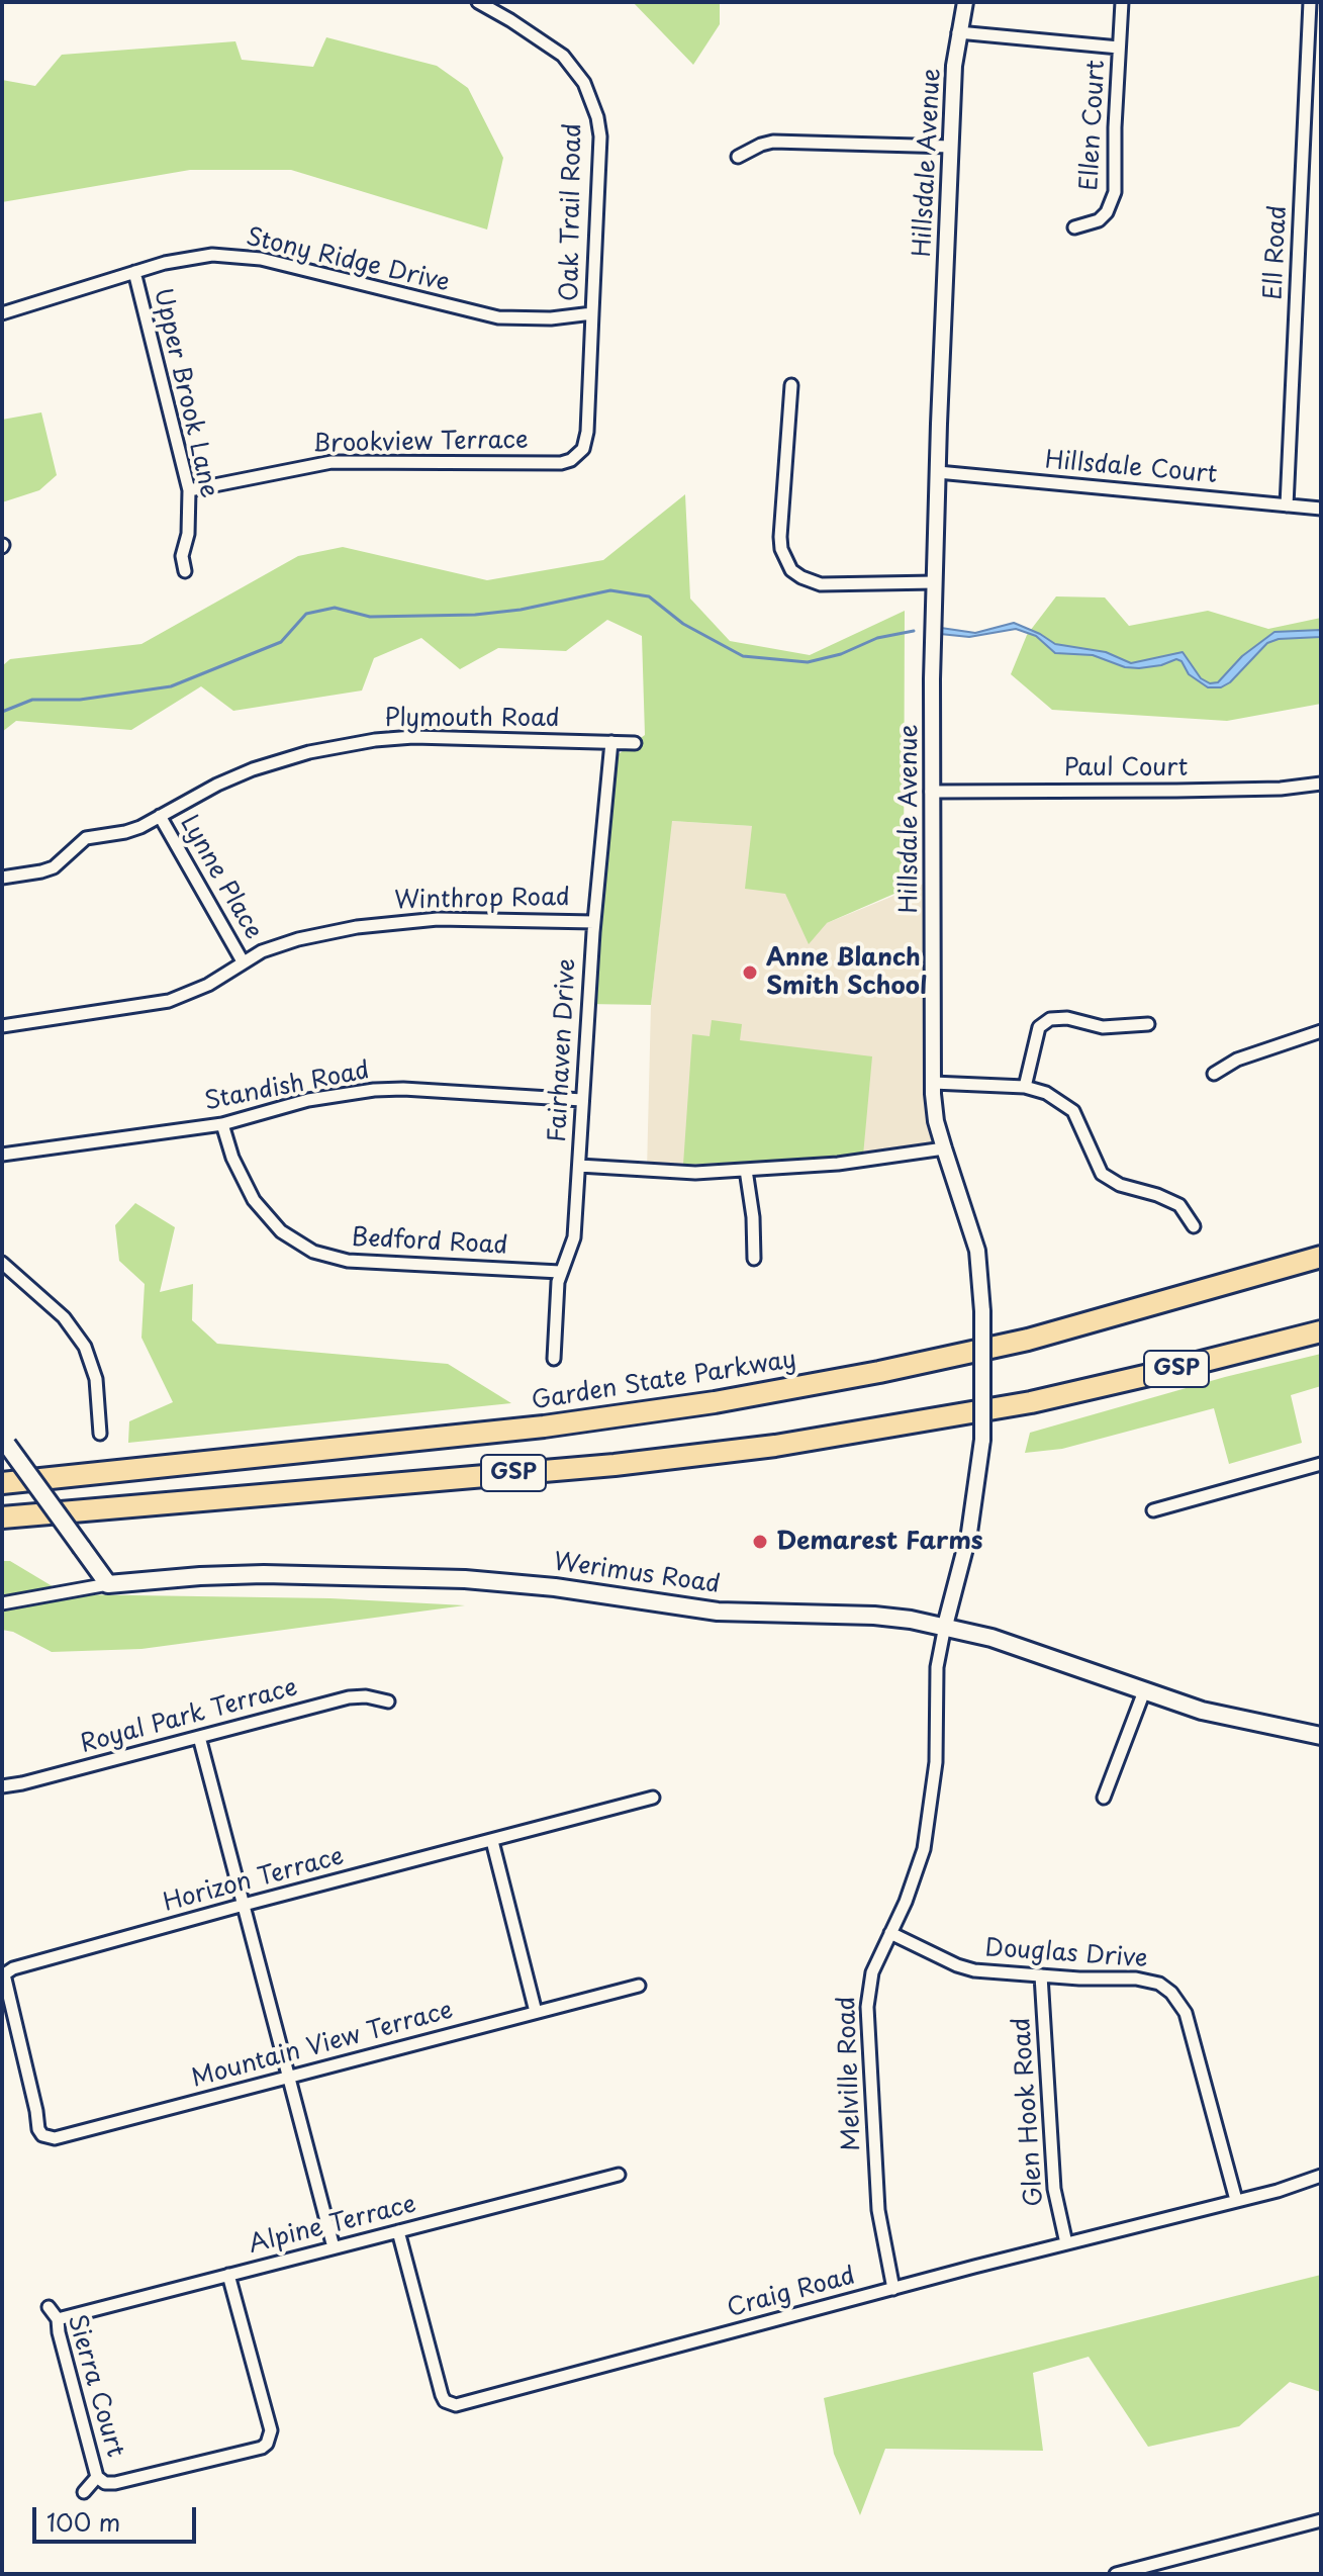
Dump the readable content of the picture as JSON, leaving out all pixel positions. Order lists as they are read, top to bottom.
{
  "streets": {
    "highway": ["GSP", "Garden State Parkway"],
    "main road": ["Werimus Road"],
    "street": [
      "Ellen Court",
      "Hillsdale Avenue",
      "Oak Trail Road",
      "Ell Road",
      "Stony Ridge Drive",
      "Upper Brook Lane",
      "Brookview Terrace",
      "Hillsdale Court",
      "Plymouth Road",
      "Paul Court",
      "Lynne Place",
      "Winthrop Road",
      "Fairhaven Drive",
      "Standish Road",
      "Bedford Road",
      "Royal Park Terrace",
      "Horizon Terrace",
      "Douglas Drive",
      "Mountain View Terrace",
      "Melville Road",
      "Glen Hook Road",
      "Alpine Terrace",
      "Craig Road",
      "Sierra Court"
    ]
  },
  "crossings": [
    ["Hillsdale Avenue", "Hillsdale Court"],
    ["Hillsdale Avenue", "Paul Court"],
    ["Hillsdale Avenue", "Werimus Road"],
    ["Hillsdale Avenue", "Melville Road"],
    ["Oak Trail Road", "Stony Ridge Drive"],
    ["Oak Trail Road", "Brookview Terrace"],
    ["Ell Road", "Hillsdale Court"],
    ["Stony Ridge Drive", "Upper Brook Lane"],
    ["Upper Brook Lane", "Brookview Terrace"],
    ["Plymouth Road", "Lynne Place"],
    ["Plymouth Road", "Fairhaven Drive"],
    ["Lynne Place", "Winthrop Road"],
    ["Winthrop Road", "Fairhaven Drive"],
    ["Fairhaven Drive", "Standish Road"],
    ["Fairhaven Drive", "Bedford Road"],
    ["Standish Road", "Bedford Road"],
    ["Werimus Road", "Melville Road"],
    ["Horizon Terrace", "Mountain View Terrace"],
    ["Douglas Drive", "Melville Road"],
    ["Douglas Drive", "Glen Hook Road"],
    ["Douglas Drive", "Craig Road"],
    ["Melville Road", "Craig Road"],
    ["Glen Hook Road", "Craig Road"],
    ["Alpine Terrace", "Craig Road"],
    ["Alpine Terrace", "Sierra Court"]
  ],
  "places": ["Anne Blanch Smith School", "Demarest Farms"],
  "scale_bar": "100 m"
}
